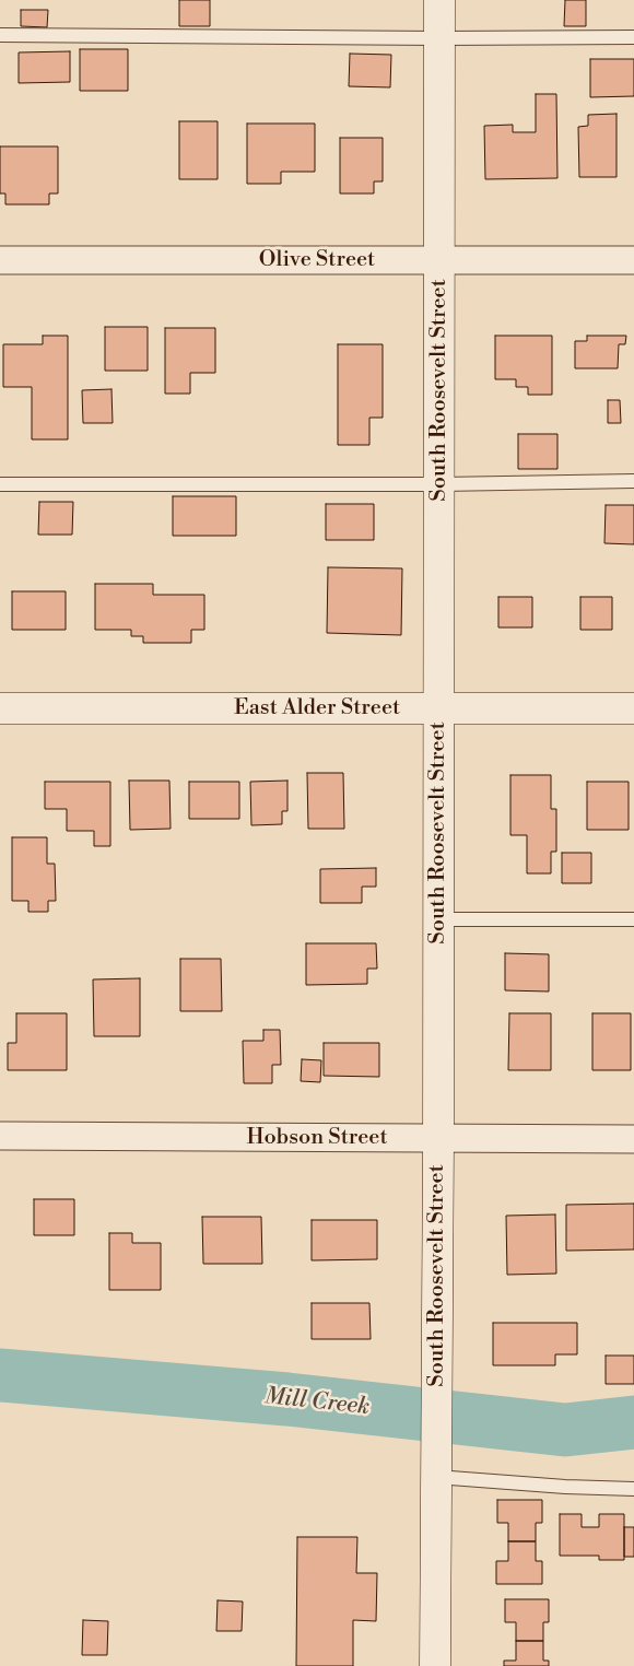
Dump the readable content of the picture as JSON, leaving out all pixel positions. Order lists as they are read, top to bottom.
{
  "streets": {
    "main road": ["South Roosevelt Street", "East Alder Street"],
    "street": ["Olive Street", "Hobson Street"]
  },
  "crossings": [
    ["Olive Street", "South Roosevelt Street"],
    ["South Roosevelt Street", "East Alder Street"],
    ["South Roosevelt Street", "Hobson Street"]
  ],
  "water": ["Mill Creek"]
}
